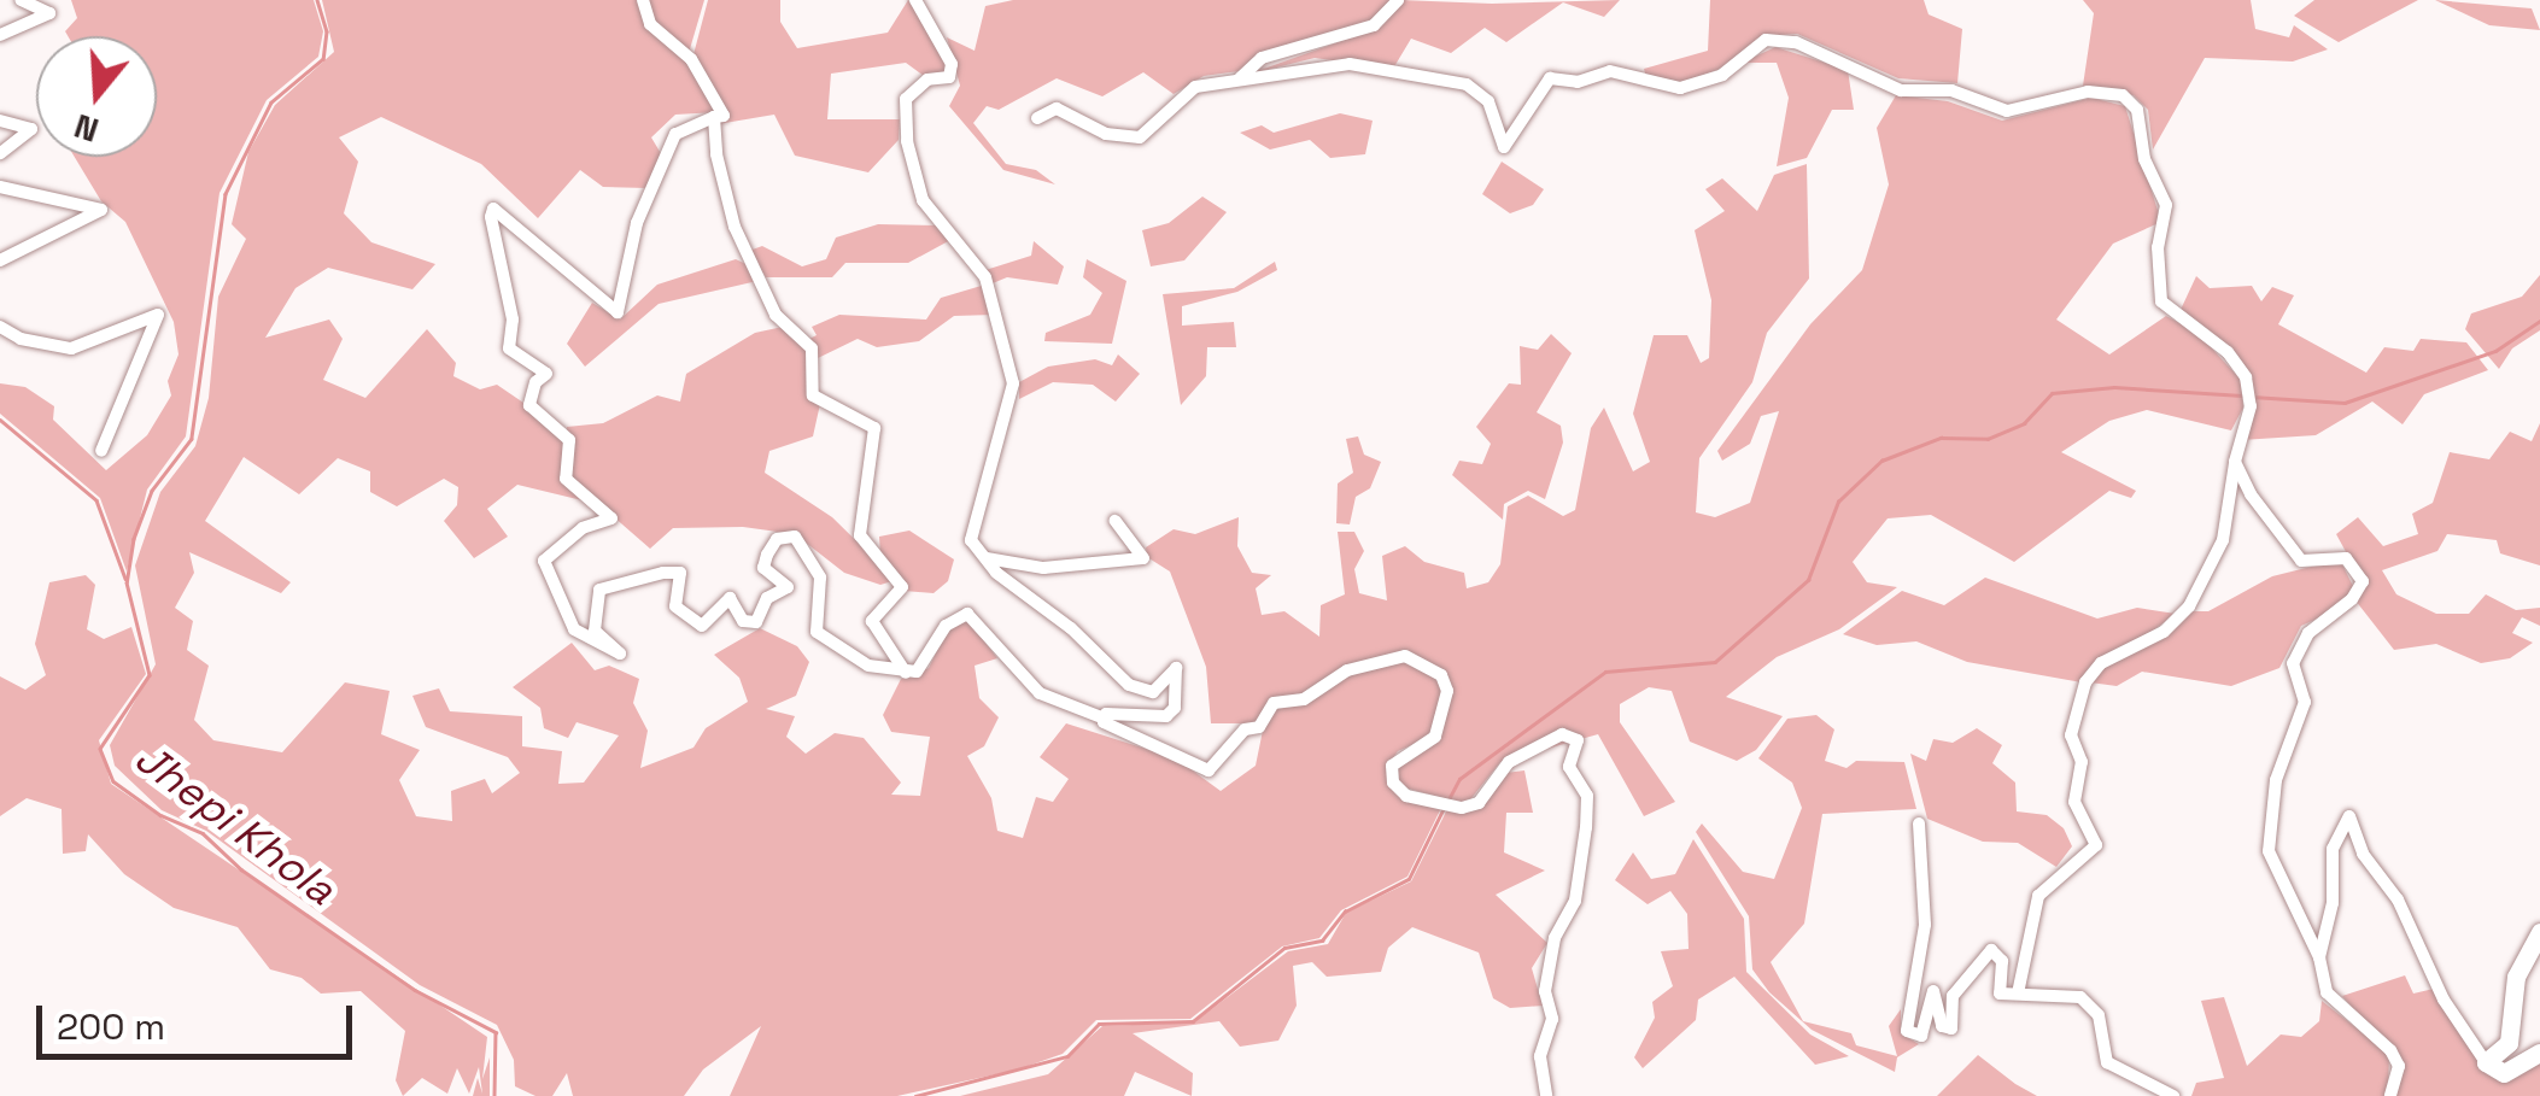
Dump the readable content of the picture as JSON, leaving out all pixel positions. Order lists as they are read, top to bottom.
{
  "water": ["Jhepi Khola"],
  "scale_bar": "200 m",
  "north": "bottom"
}
